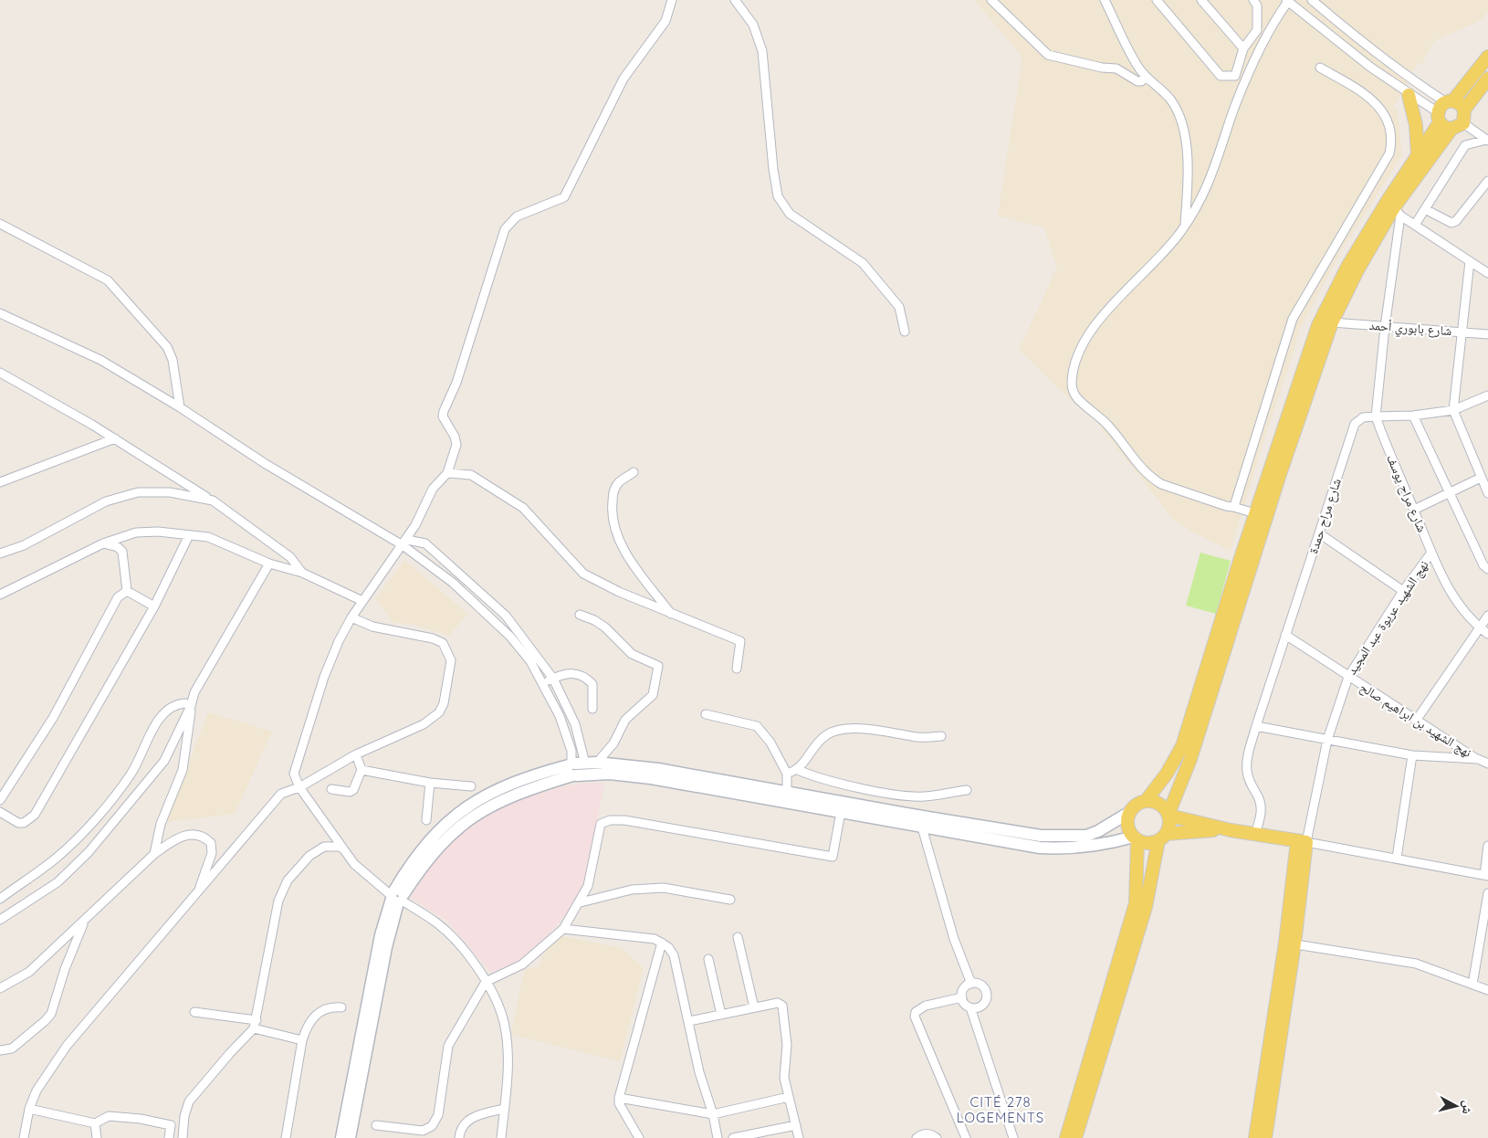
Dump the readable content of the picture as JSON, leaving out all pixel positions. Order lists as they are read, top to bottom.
{
  "streets": {
    "street": [
      "شارع بابوري أحمد",
      "شارع مراح يوسف",
      "شارع مراح حمدة",
      "نهج الشهيد عريوة عبد المجيد",
      "نهج الشهيد بن ابراهيم صالح"
    ]
  },
  "crossings": [
    ["شارع مراح يوسف", "شارع مراح حمدة"],
    ["شارع مراح يوسف", "نهج الشهيد عريوة عبد المجيد"],
    ["شارع مراح حمدة", "نهج الشهيد بن ابراهيم صالح"],
    ["نهج الشهيد عريوة عبد المجيد", "نهج الشهيد بن ابراهيم صالح"]
  ],
  "districts": ["CITÉ 278 LOGEMENTS"],
  "north": "right"
}
